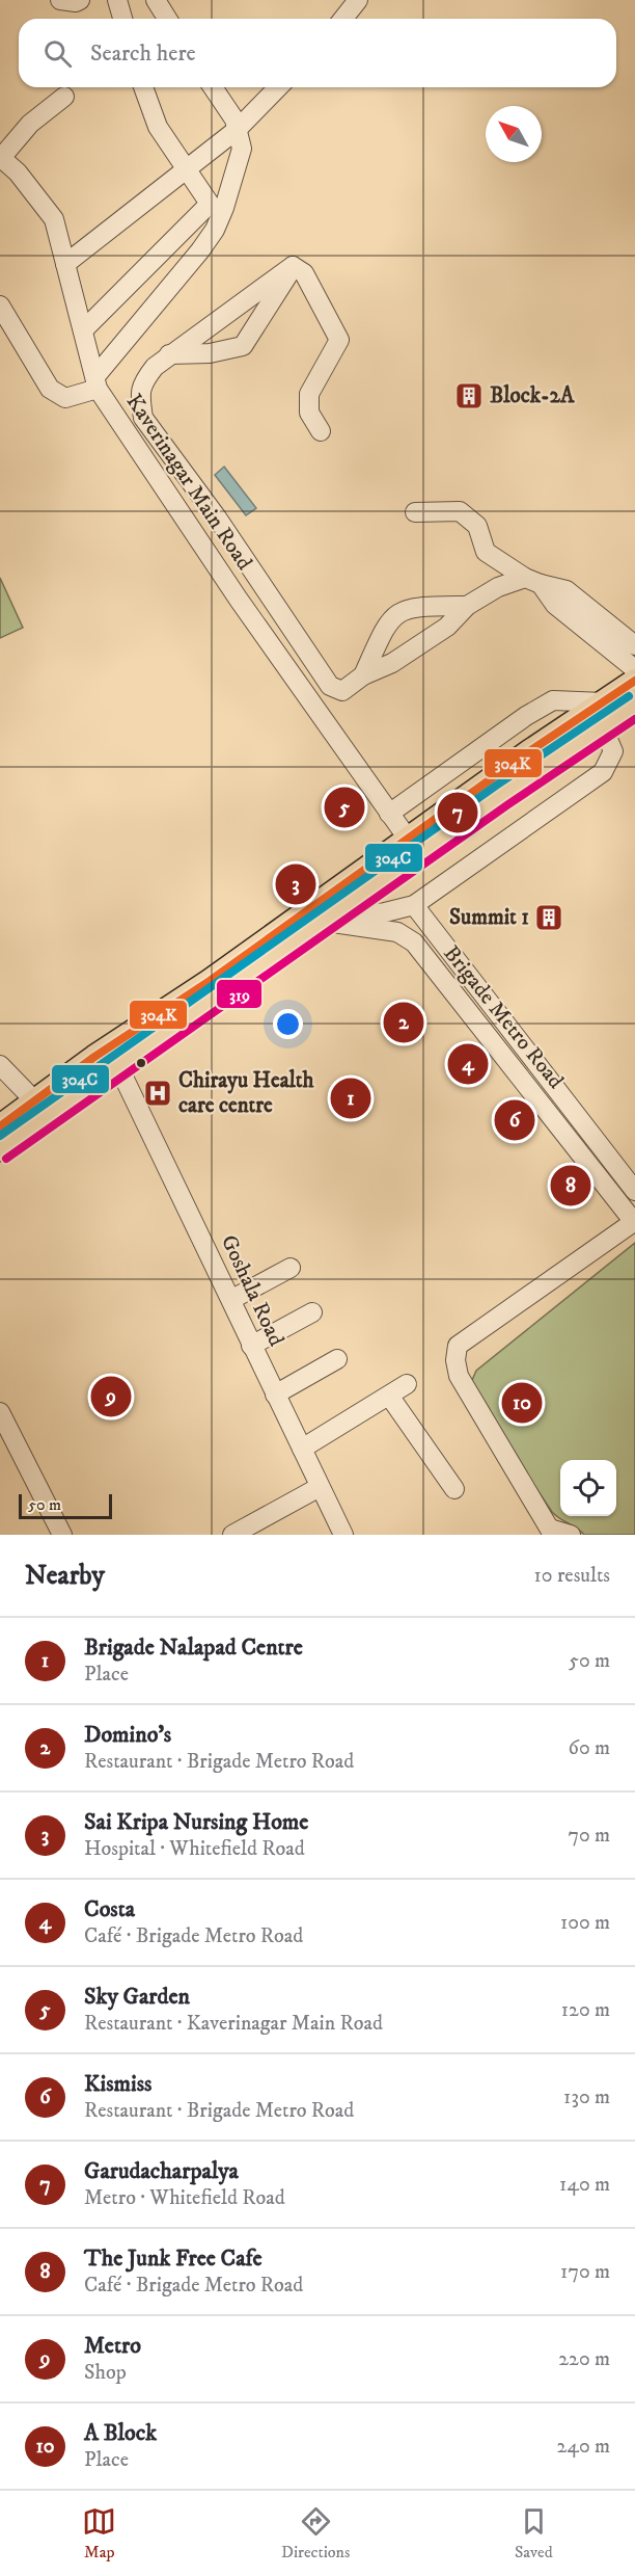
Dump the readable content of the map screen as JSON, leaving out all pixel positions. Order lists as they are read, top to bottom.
{
  "streets": {
    "street": ["Kaverinagar Main Road", "Brigade Metro Road", "Goshala Road"]
  },
  "places": {
    "building": ["Block-2A", "Summit 1"],
    "hospital": ["Chirayu Health care centre"]
  },
  "lines": ["transit line 304K", "transit line 304C", "transit line 319"],
  "scale_bar": "50 m",
  "north": "top left",
  "page": {
    "search": "Search here",
    "pins": [
      "5",
      "7",
      "3",
      "2",
      "4",
      "1",
      "6",
      "8",
      "9",
      "10"
    ],
    "scale": "50 m",
    "heading": ["Nearby", "10 results"],
    "list": [
      {
        "mark": "1",
        "name": "Brigade Nalapad Centre",
        "note": "Place",
        "value": "50 m"
      },
      {
        "mark": "2",
        "name": "Domino's",
        "note": "Restaurant · Brigade Metro Road",
        "value": "60 m"
      },
      {
        "mark": "3",
        "name": "Sai Kripa Nursing Home",
        "note": "Hospital · Whitefield Road",
        "value": "70 m"
      },
      {
        "mark": "4",
        "name": "Costa",
        "note": "Café · Brigade Metro Road",
        "value": "100 m"
      },
      {
        "mark": "5",
        "name": "Sky Garden",
        "note": "Restaurant · Kaverinagar Main Road",
        "value": "120 m"
      },
      {
        "mark": "6",
        "name": "Kismiss",
        "note": "Restaurant · Brigade Metro Road",
        "value": "130 m"
      },
      {
        "mark": "7",
        "name": "Garudacharpalya",
        "note": "Metro · Whitefield Road",
        "value": "140 m"
      },
      {
        "mark": "8",
        "name": "The Junk Free Cafe",
        "note": "Café · Brigade Metro Road",
        "value": "170 m"
      },
      {
        "mark": "9",
        "name": "Metro",
        "note": "Shop",
        "value": "220 m"
      },
      {
        "mark": "10",
        "name": "A Block",
        "note": "Place",
        "value": "240 m"
      }
    ],
    "nav": ["Map", "Directions", "Saved"]
  }
}
